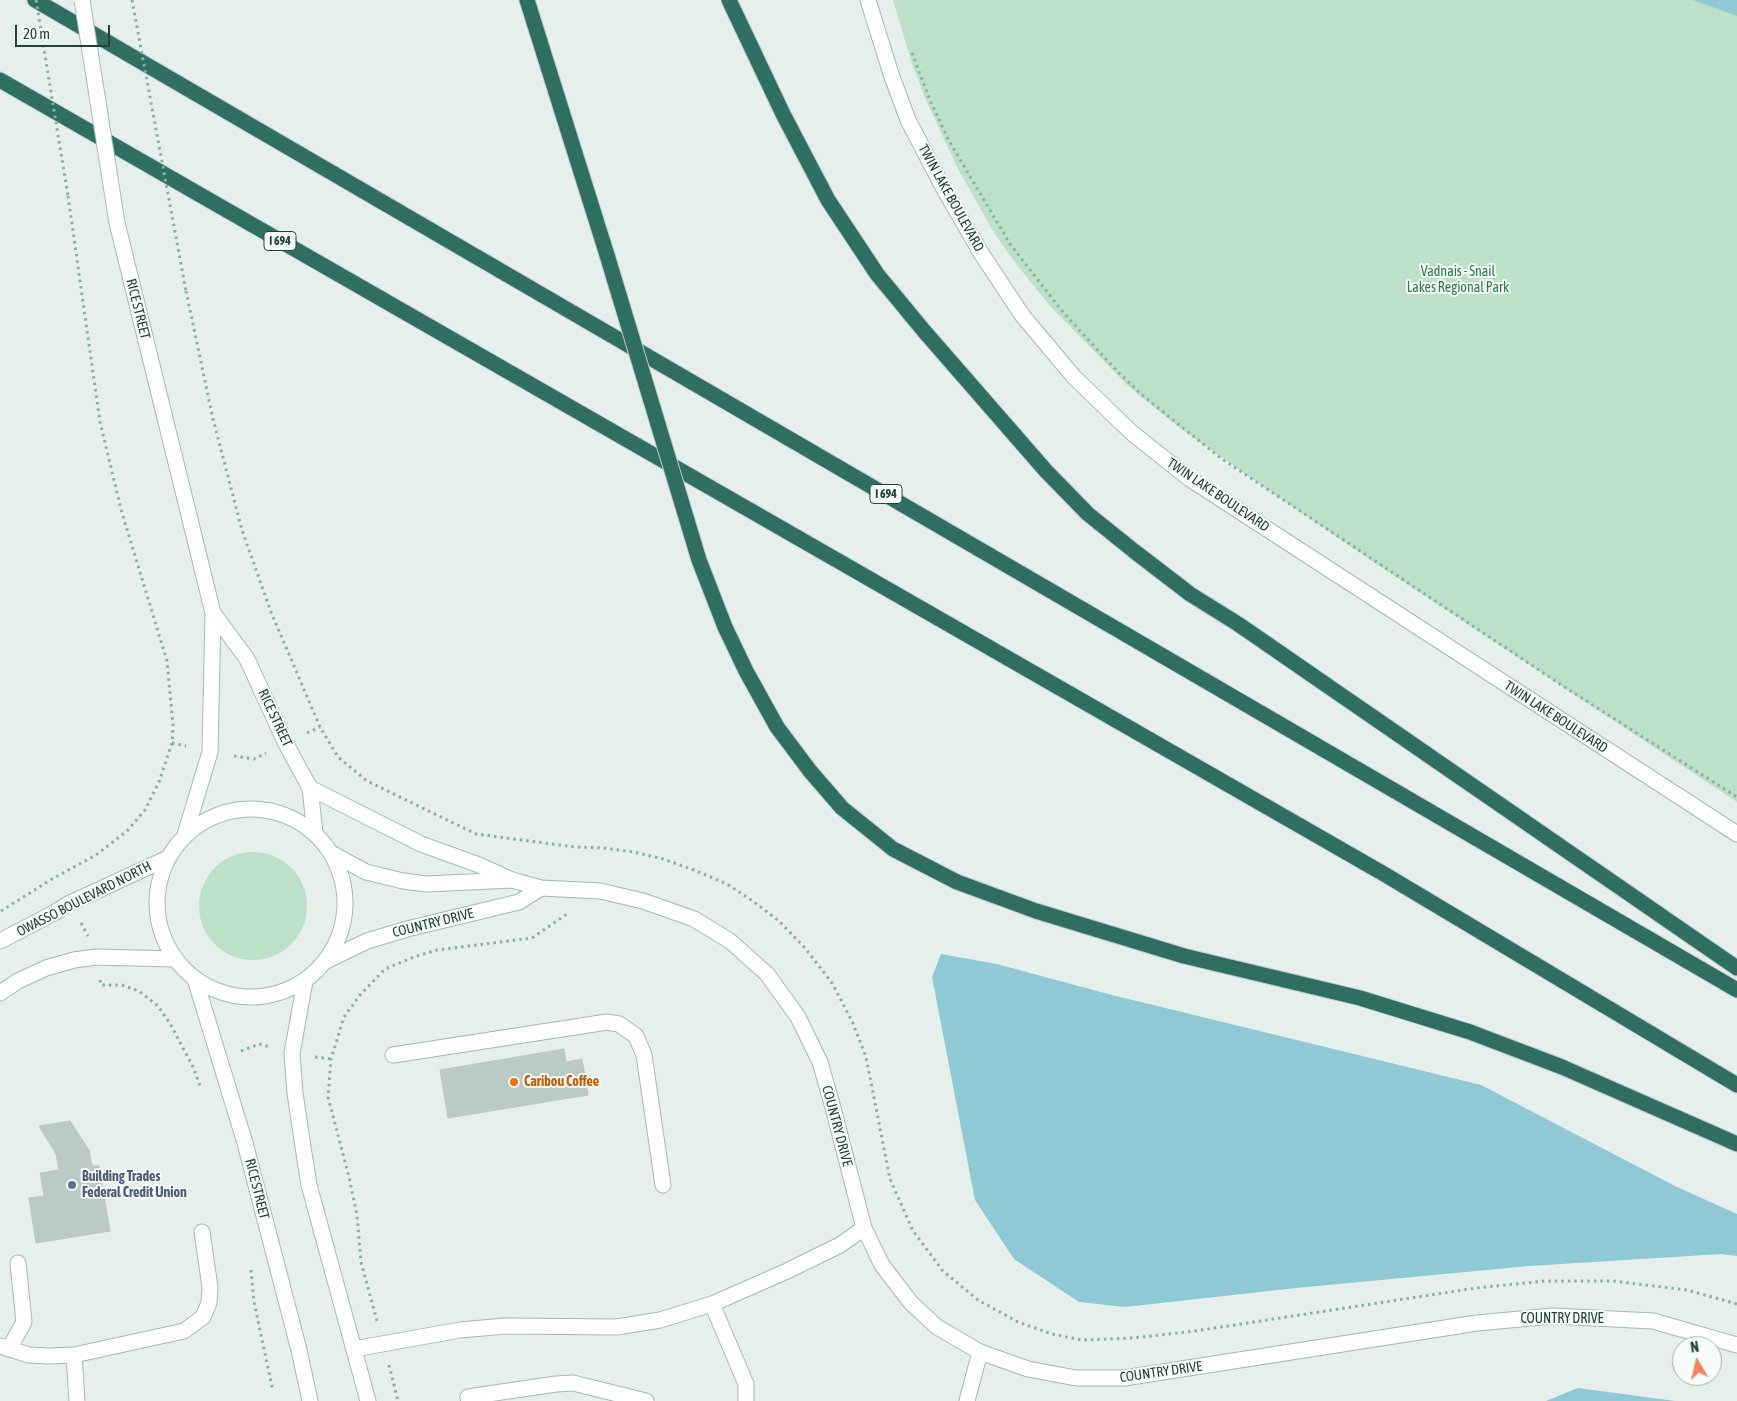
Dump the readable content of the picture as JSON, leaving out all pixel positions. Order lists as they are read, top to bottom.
{
  "streets": {
    "highway": ["I 694"],
    "street": [
      "TWIN LAKE BOULEVARD",
      "RICE STREET",
      "OWASSO BOULEVARD NORTH",
      "COUNTRY DRIVE"
    ]
  },
  "parks": ["Vadnais - Snail Lakes Regional Park"],
  "places": ["Caribou Coffee", "Building Trades Federal Credit Union"],
  "scale_bar": "20 m",
  "north": "top"
}
